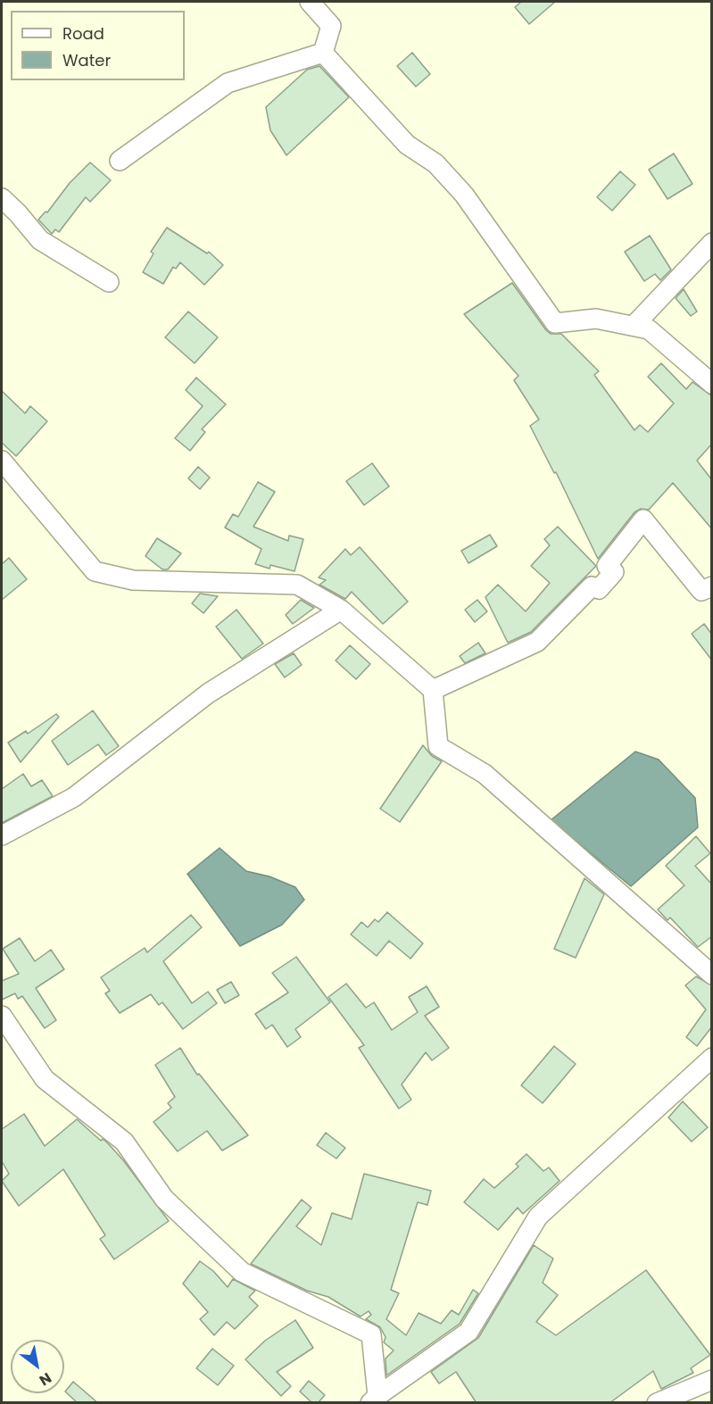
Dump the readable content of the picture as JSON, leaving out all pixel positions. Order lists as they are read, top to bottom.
{
  "legend": ["Road", "Water"],
  "north": "bottom right"
}
